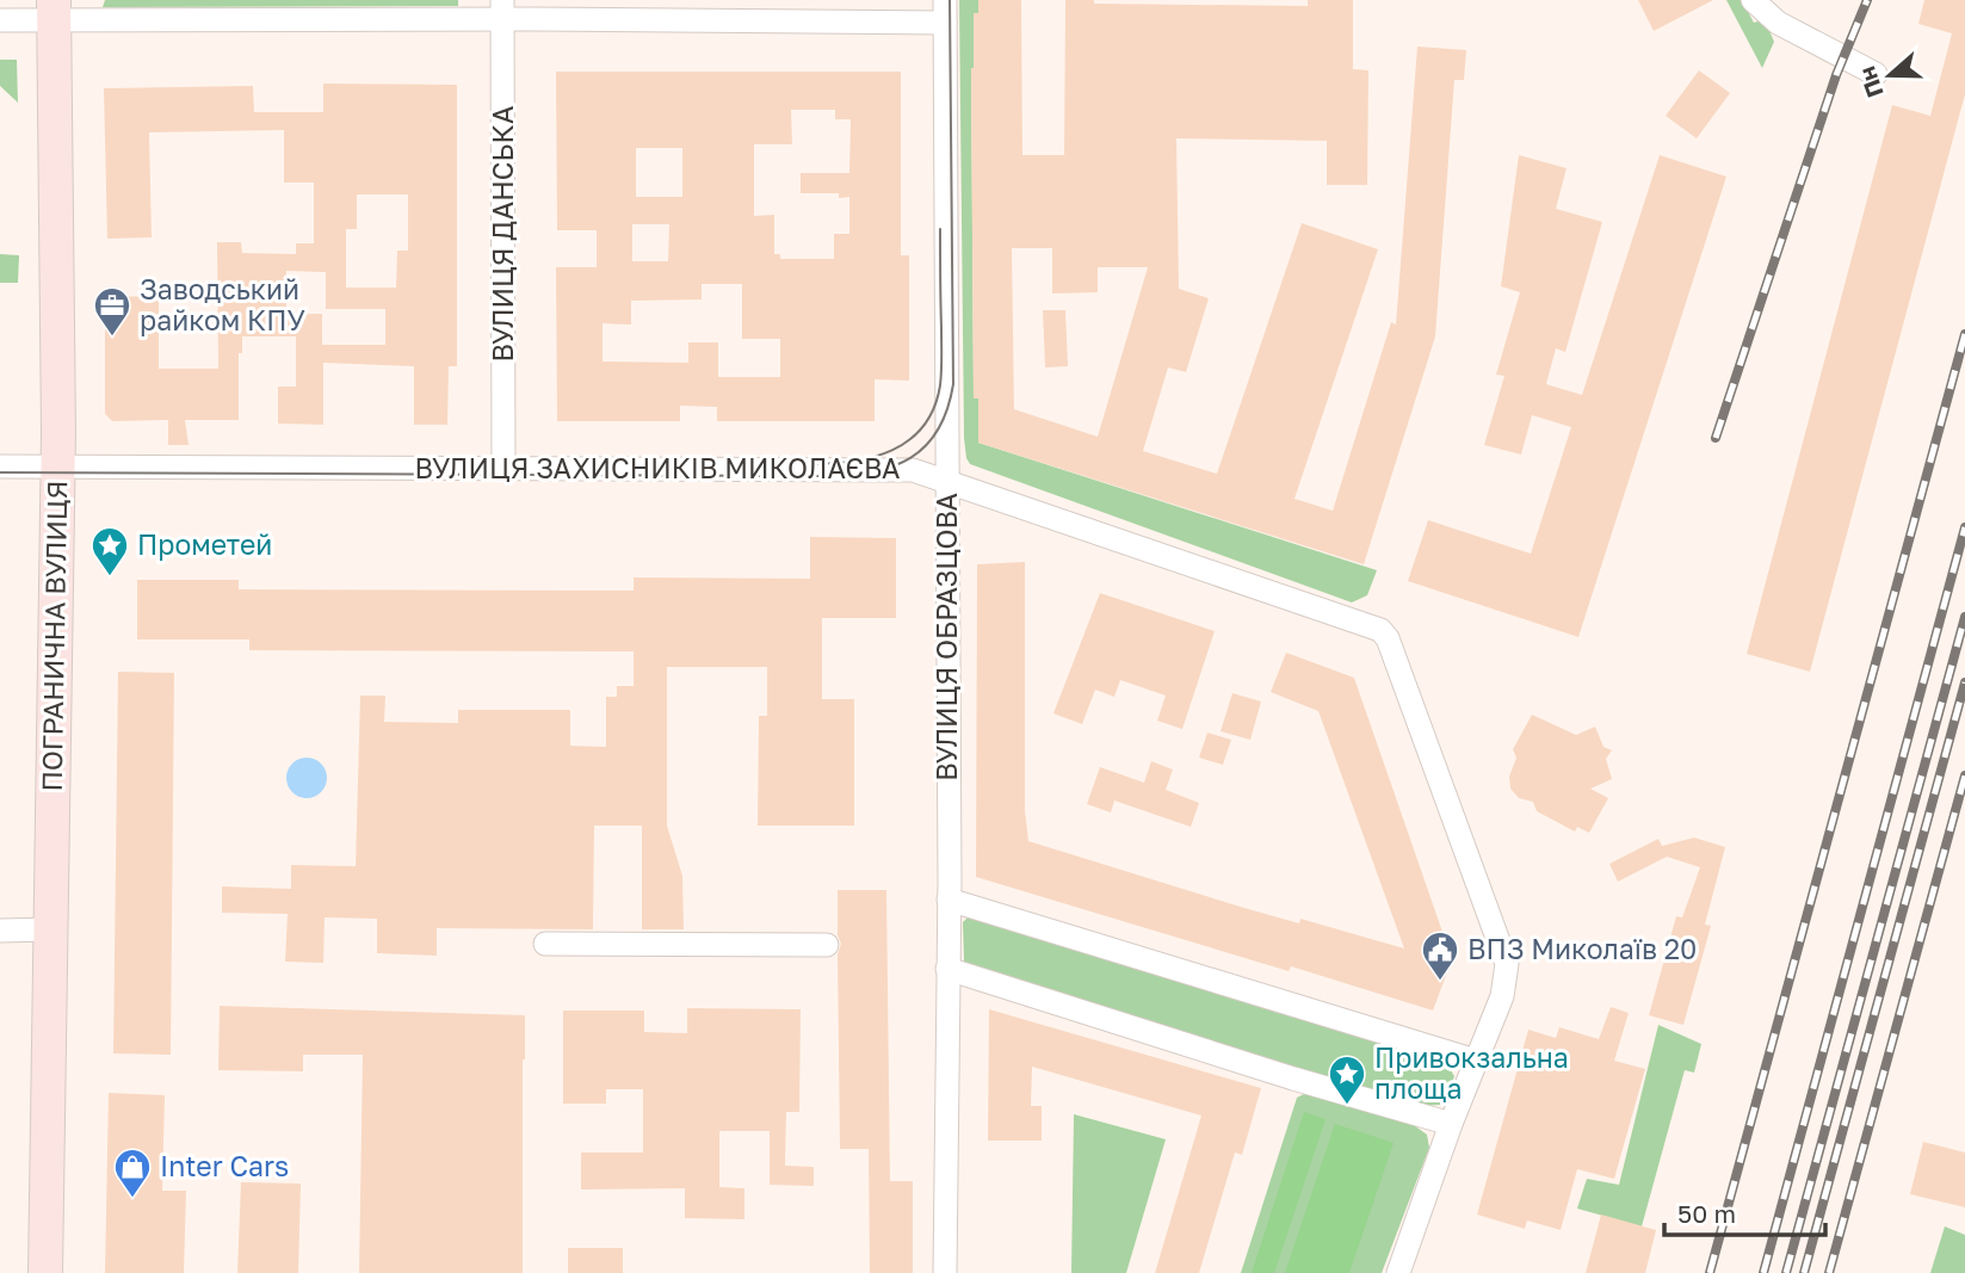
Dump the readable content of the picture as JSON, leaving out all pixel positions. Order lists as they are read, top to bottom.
{
  "streets": {
    "main road": ["ПОГРАНИЧНА ВУЛИЦЯ"],
    "street": ["ВУЛИЦЯ ДАНСЬКА", "ВУЛИЦЯ ЗАХИСНИКІВ МИКОЛАЄВА", "ВУЛИЦЯ ОБРАЗЦОВА"]
  },
  "crossings": [
    ["ВУЛИЦЯ ДАНСЬКА", "ВУЛИЦЯ ЗАХИСНИКІВ МИКОЛАЄВА"],
    ["ВУЛИЦЯ ЗАХИСНИКІВ МИКОЛАЄВА", "ПОГРАНИЧНА ВУЛИЦЯ"],
    ["ВУЛИЦЯ ЗАХИСНИКІВ МИКОЛАЄВА", "ВУЛИЦЯ ОБРАЗЦОВА"]
  ],
  "places": {
    "office": ["Заводський райком КПУ"],
    "place": ["Прометей", "Привокзальна площа"],
    "public building": ["ВПЗ Миколаїв 20"],
    "shop": ["Inter Cars"]
  },
  "scale_bar": "50 m",
  "north": "left"
}
